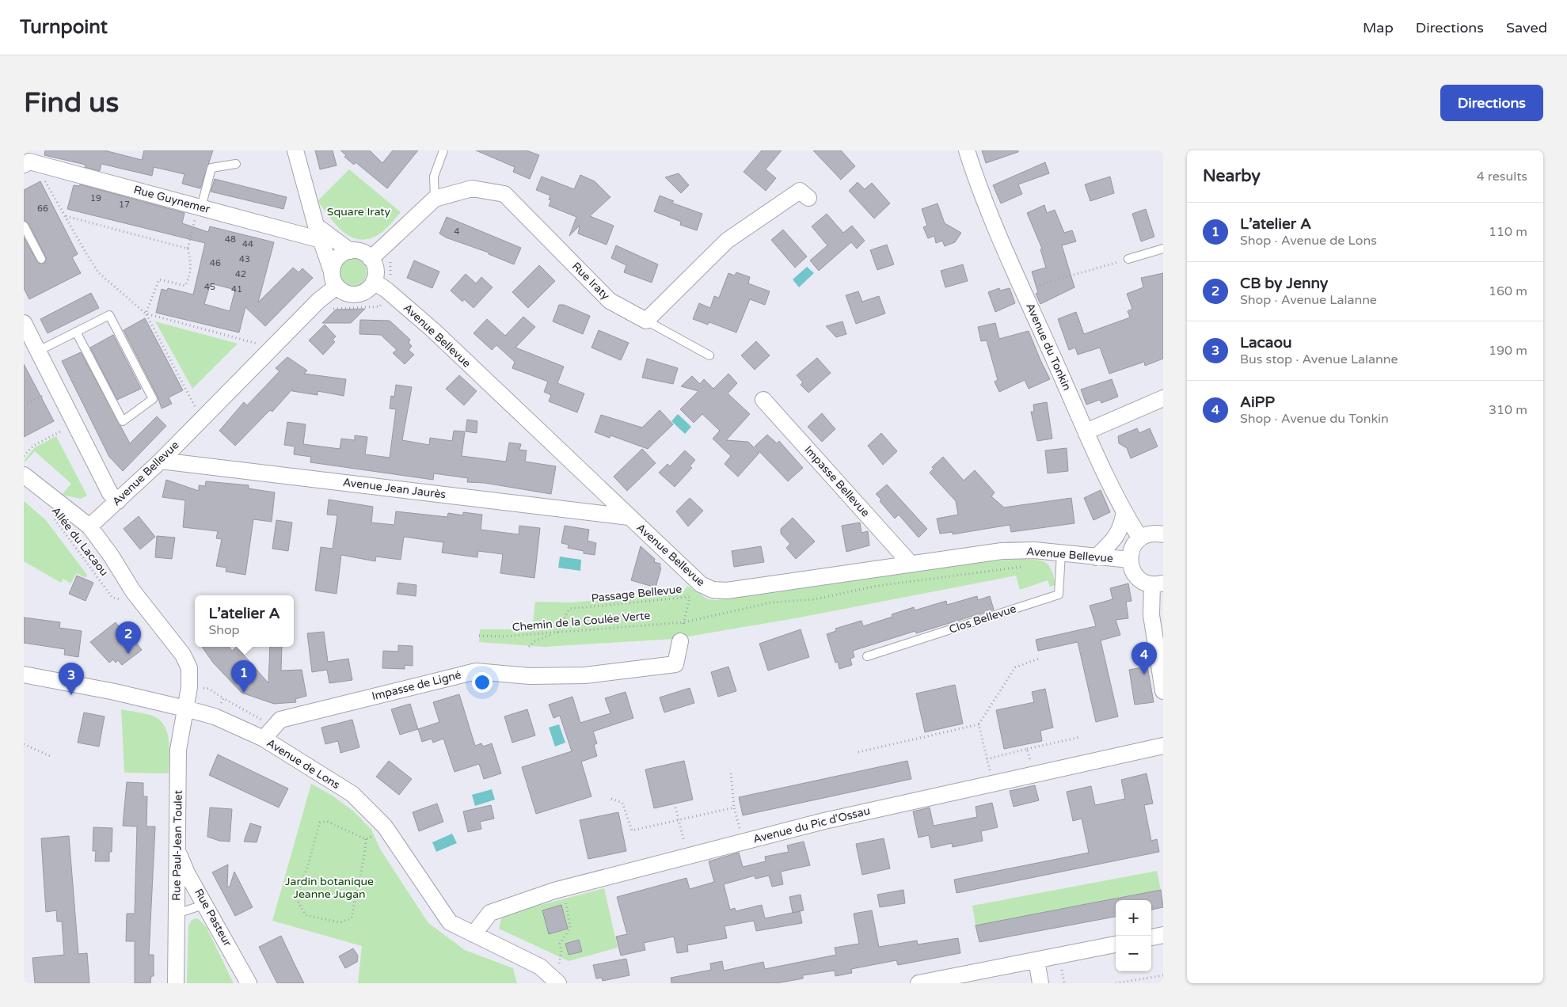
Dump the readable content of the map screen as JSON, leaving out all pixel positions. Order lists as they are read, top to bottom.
{
  "streets": {
    "street": [
      "Rue Guynemer",
      "Rue Iraty",
      "Avenue Bellevue",
      "Avenue du Tonkin",
      "Impasse Bellevue",
      "Avenue Jean Jaurès",
      "Impasse de Ligné",
      "Avenue de Lons",
      "Avenue du Pic d'Ossau",
      "Rue Paul-Jean Toulet",
      "Rue Pasteur"
    ],
    "lane": ["Clos Bellevue"],
    "path": ["Allée du Lacaou", "Passage Bellevue", "Chemin de la Coulée Verte"]
  },
  "crossings": [
    ["Rue Iraty", "Avenue Bellevue"],
    ["Avenue Bellevue", "Impasse Bellevue"],
    ["Avenue Bellevue", "Avenue Jean Jaurès"],
    ["Avenue Bellevue", "Passage Bellevue"],
    ["Avenue Bellevue", "Clos Bellevue"],
    ["Passage Bellevue", "Chemin de la Coulée Verte"],
    ["Impasse de Ligné", "Avenue de Lons"],
    ["Avenue de Lons", "Avenue du Pic d'Ossau"],
    ["Avenue de Lons", "Rue Paul-Jean Toulet"],
    ["Rue Paul-Jean Toulet", "Rue Pasteur"]
  ],
  "parks": ["Square Iraty", "Jardin botanique Jeanne Jugan"],
  "house_numbers": [
    "19",
    "17",
    "66",
    "4",
    "48",
    "44",
    "43",
    "46",
    "42",
    "45",
    "41"
  ],
  "page": {
    "header": "Turnpoint",
    "nav": ["Map", "Directions", "Saved"],
    "buttons": "Directions",
    "title": "Find us",
    "heading": ["Nearby", "4 results"],
    "list": [
      {
        "mark": "1",
        "name": "L’atelier A",
        "note": "Shop · Avenue de Lons",
        "value": "110 m"
      },
      {
        "mark": "2",
        "name": "CB by Jenny",
        "note": "Shop · Avenue Lalanne",
        "value": "160 m"
      },
      {
        "mark": "3",
        "name": "Lacaou",
        "note": "Bus stop · Avenue Lalanne",
        "value": "190 m"
      },
      {
        "mark": "4",
        "name": "AiPP",
        "note": "Shop · Avenue du Tonkin",
        "value": "310 m"
      }
    ],
    "popup": ["L’atelier A", "Shop"],
    "pins": [
      "2",
      "4",
      "1",
      "3"
    ],
    "map_buttons": ["+", "−"]
  }
}
